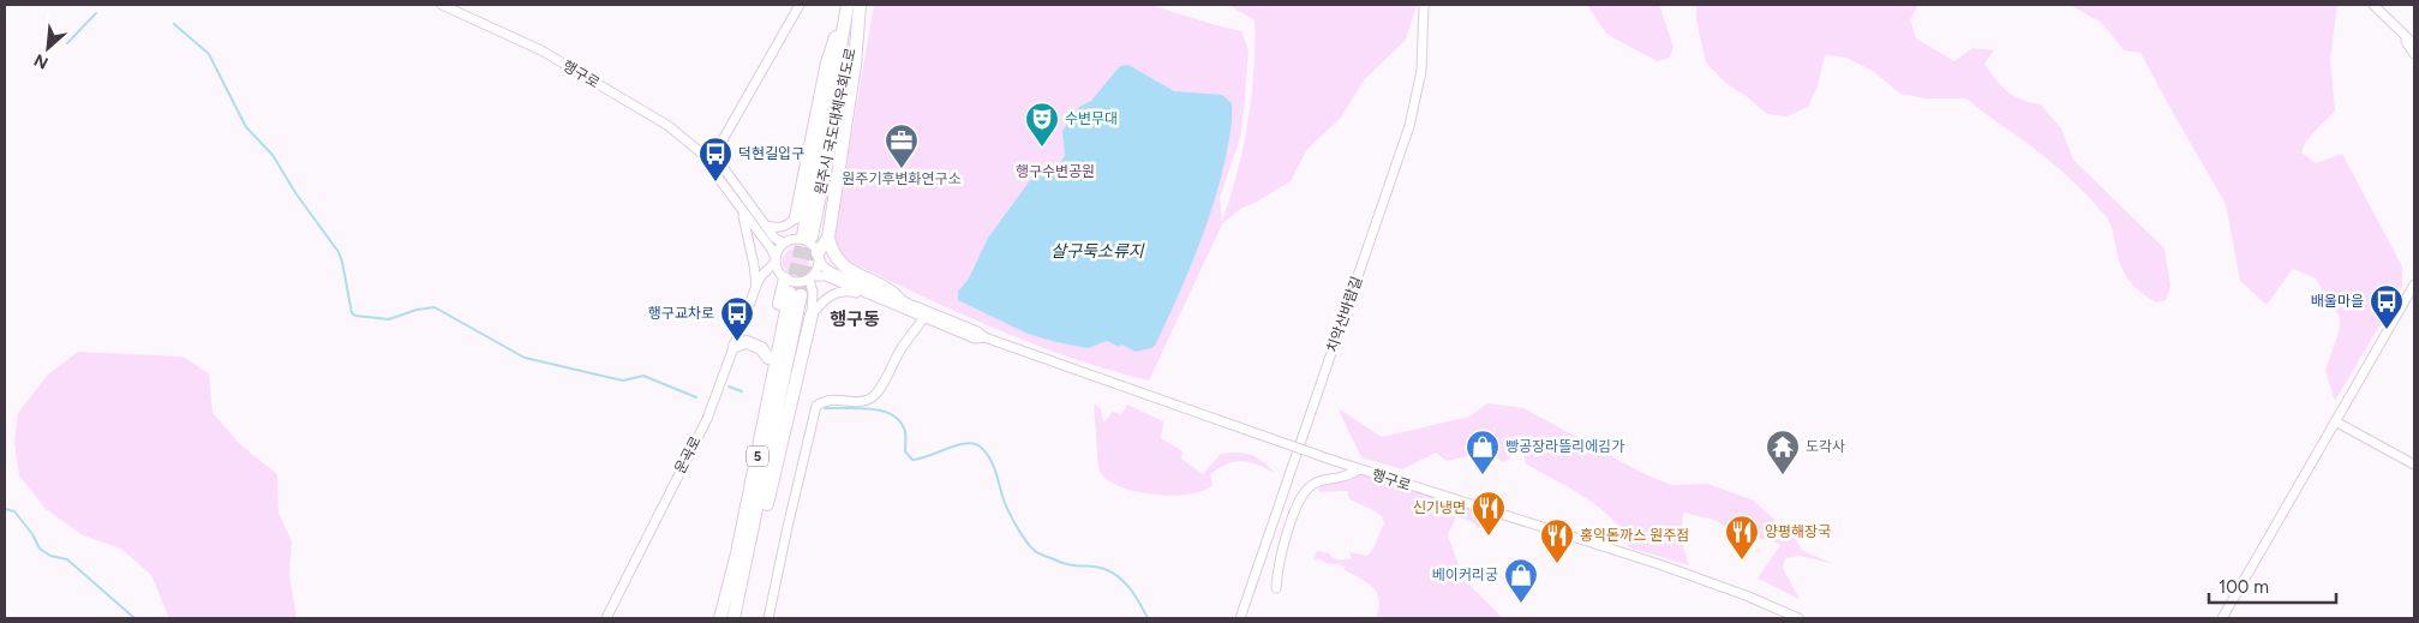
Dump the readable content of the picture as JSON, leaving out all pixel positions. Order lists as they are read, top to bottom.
{
  "streets": {
    "highway": ["원주시 국도대체우회도로", "5"],
    "street": ["행구로", "치악산바람길", "운곡로"]
  },
  "crossings": [
    ["행구로", "원주시 국도대체우회도로"]
  ],
  "districts": ["행구동"],
  "water": ["살구둑소류지"],
  "parks": ["행구수변공원"],
  "places": {
    "theatre": ["수변무대"],
    "office": ["원주기후변화연구소"],
    "bus stop": ["덕현길입구", "배울마을", "행구교차로"],
    "shop": ["빵공장라뜰리에김가", "베이커리궁"],
    "temple": ["도각사"],
    "restaurant": ["신기냉면", "양평해장국", "홍익돈까스 원주점"]
  },
  "scale_bar": "100 m",
  "north": "bottom left"
}
